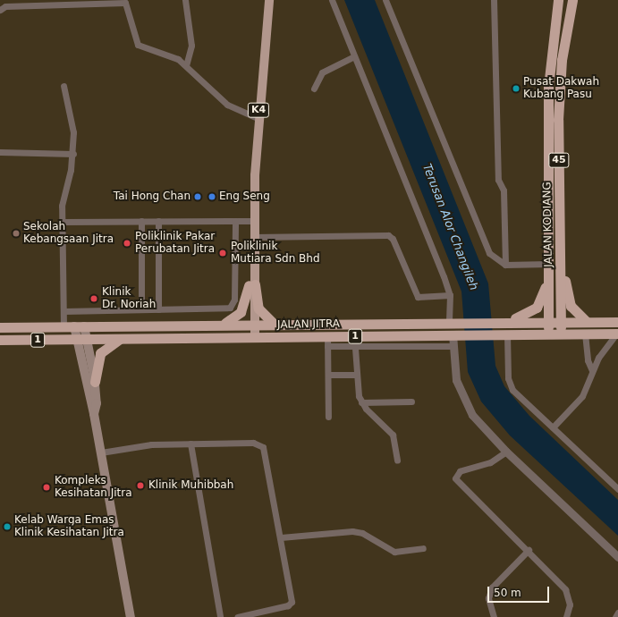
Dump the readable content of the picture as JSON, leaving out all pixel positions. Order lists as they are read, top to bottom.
{
  "streets": {
    "highway": [
      "45",
      "JALAN KODIANG",
      "JALAN JITRA",
      "1"
    ],
    "main road": ["K4"]
  },
  "crossings": [
    ["K4", "JALAN JITRA"],
    ["45", "JALAN KODIANG"],
    ["45", "JALAN JITRA"],
    ["JALAN KODIANG", "JALAN JITRA"]
  ],
  "water": ["Terusan Alor Changileh"],
  "places": [
    "Pusat Dakwah Kubang Pasu",
    "Tai Hong Chan",
    "Eng Seng",
    "Sekolah Kebangsaan Jitra",
    "Poliklinik Pakar Perubatan Jitra",
    "Poliklinik Mutiara Sdn Bhd",
    "Klinik Dr. Noriah",
    "Klinik Muhibbah",
    "Kompleks Kesihatan Jitra",
    "Kelab Warga Emas Klinik Kesihatan Jitra"
  ],
  "scale_bar": "50 m"
}
